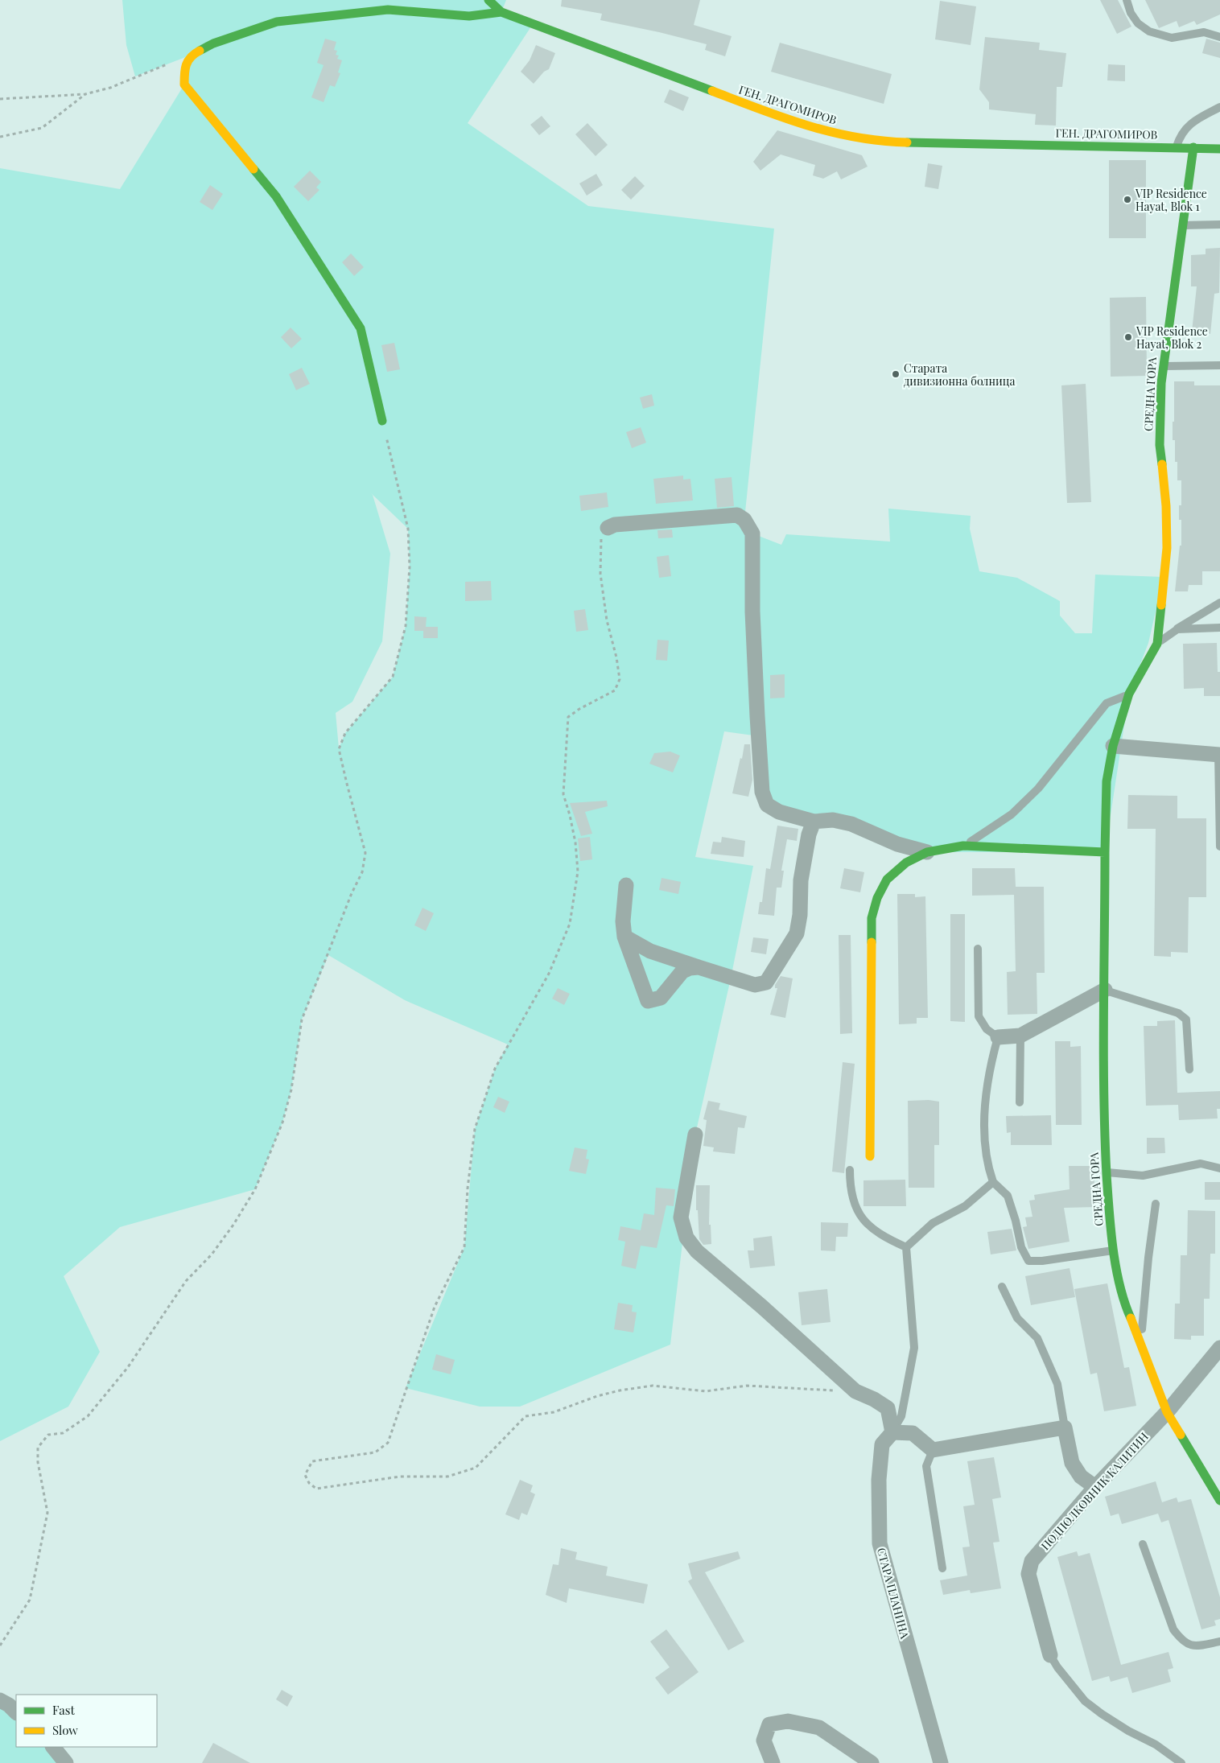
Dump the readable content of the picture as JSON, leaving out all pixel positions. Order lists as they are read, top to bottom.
{
  "streets": {
    "street": [
      "ГЕН. ДРАГОМИРОВ",
      "СРЕДНА ГОРА",
      "ПОДПОЛКОВНИК КАЛИТИН",
      "СТАРА ПЛАНИНА"
    ]
  },
  "crossings": [
    ["ГЕН. ДРАГОМИРОВ", "СРЕДНА ГОРА"],
    ["СРЕДНА ГОРА", "ПОДПОЛКОВНИК КАЛИТИН"]
  ],
  "places": ["VIP Residence Hayat, Blok 1", "VIP Residence Hayat, Blok 2", "Старата дивизионна болница"],
  "legend": ["Fast", "Slow"]
}
